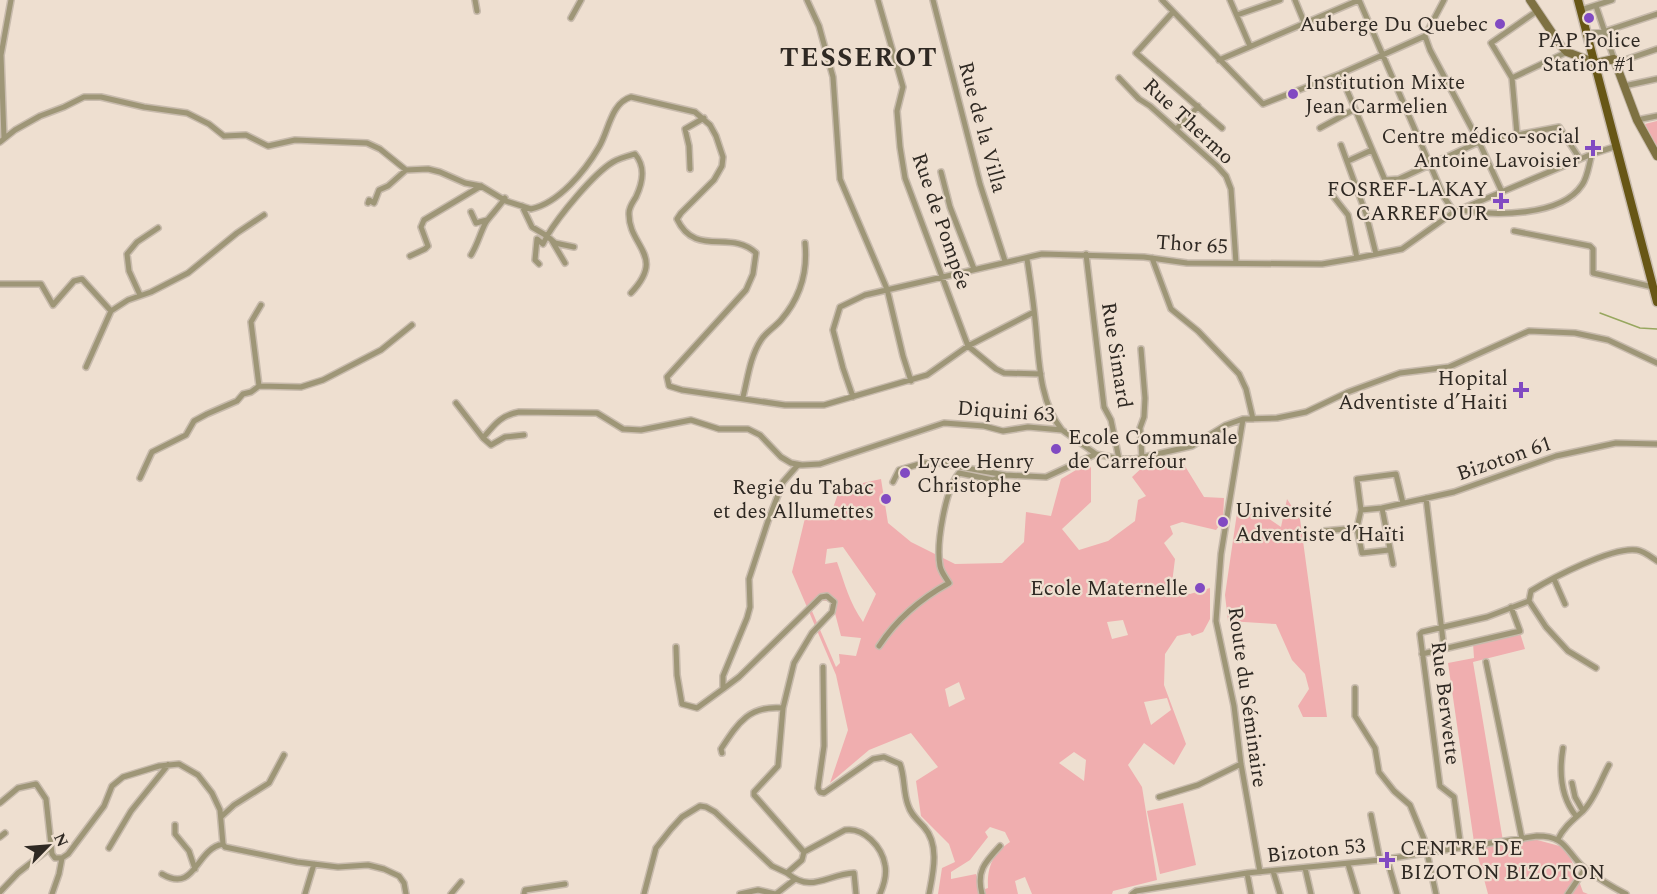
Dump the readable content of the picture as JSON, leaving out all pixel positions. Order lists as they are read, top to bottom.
{
  "streets": {
    "street": [
      "Rue Thermo",
      "Rue de la Villa",
      "Rue de Pompée",
      "Thor 65",
      "Rue Simard",
      "Diquini 63",
      "Bizoton 61",
      "Route du Séminaire",
      "Rue Berwette",
      "Bizoton 53"
    ]
  },
  "crossings": [
    ["Rue Thermo", "Thor 65"],
    ["Rue de la Villa", "Thor 65"],
    ["Rue de Pompée", "Thor 65"],
    ["Thor 65", "Rue Simard"],
    ["Rue Simard", "Diquini 63"],
    ["Diquini 63", "Route du Séminaire"],
    ["Route du Séminaire", "Bizoton 53"],
    ["Rue Berwette", "Bizoton 53"]
  ],
  "districts": ["TESSEROT"],
  "places": {
    "other": [
      "PAP Police Station #1",
      "Auberge Du Quebec",
      "Institution Mixte Jean Carmelien",
      "Ecole Communale de Carrefour",
      "Lycee Henry Christophe",
      "Regie du Tabac et des Allumettes",
      "Université Adventiste d’Haïti",
      "Ecole Maternelle"
    ],
    "health": [
      "Centre médico-social Antoine Lavoisier",
      "FOSREF-LAKAY CARREFOUR",
      "Hopital Adventiste d’Haiti",
      "CENTRE DE BIZOTON BIZOTON"
    ]
  },
  "north": "top right"
}
